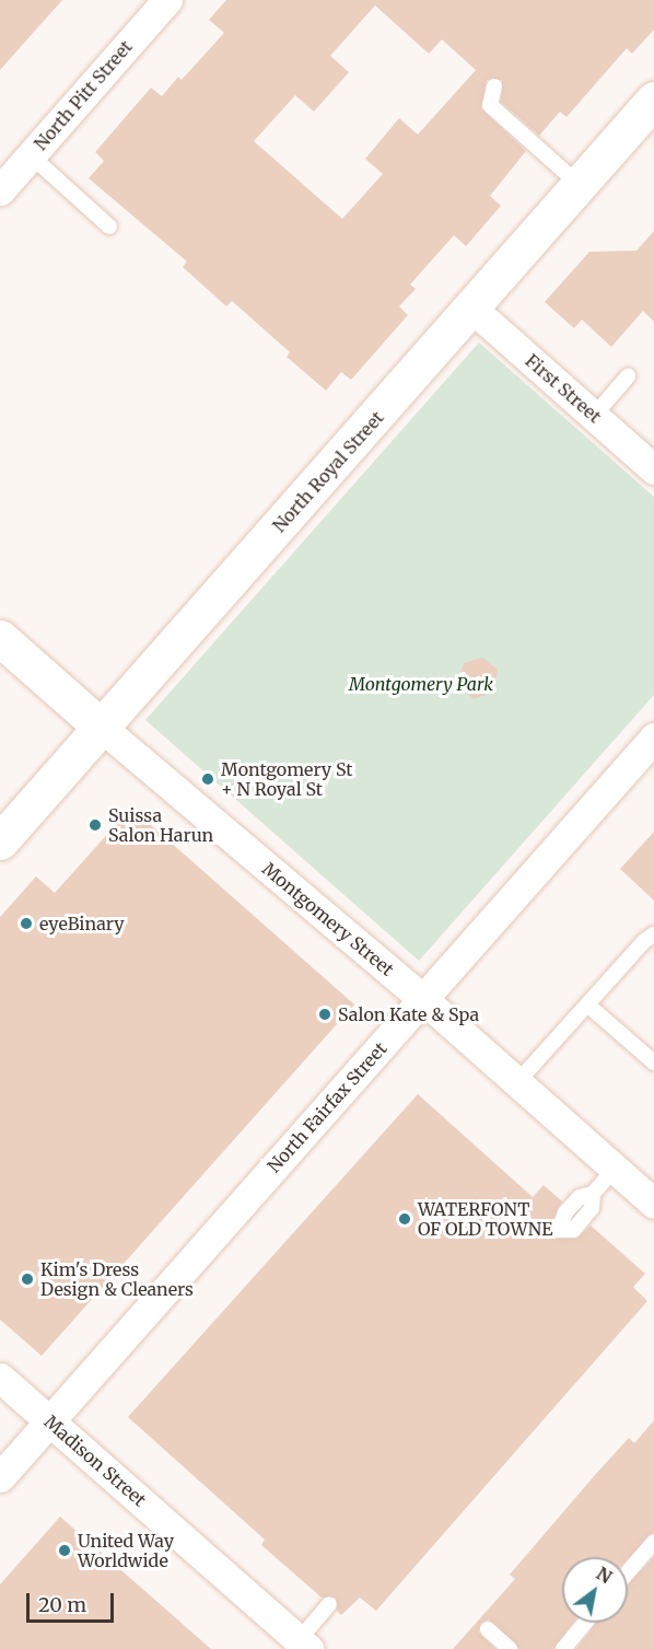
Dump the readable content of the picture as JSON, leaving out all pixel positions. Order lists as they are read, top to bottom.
{
  "streets": {
    "street": [
      "North Pitt Street",
      "First Street",
      "North Royal Street",
      "Montgomery Street",
      "North Fairfax Street",
      "Madison Street"
    ]
  },
  "crossings": [
    ["First Street", "North Royal Street"],
    ["North Royal Street", "Montgomery Street"],
    ["Montgomery Street", "North Fairfax Street"],
    ["North Fairfax Street", "Madison Street"]
  ],
  "parks": ["Montgomery Park"],
  "places": [
    "Montgomery St + N Royal St",
    "Suissa Salon Harun",
    "eyeBinary",
    "Salon Kate & Spa",
    "WATERFONT OF OLD TOWNE",
    "Kim's Dress Design & Cleaners",
    "United Way Worldwide"
  ],
  "scale_bar": "20 m",
  "north": "top right"
}
